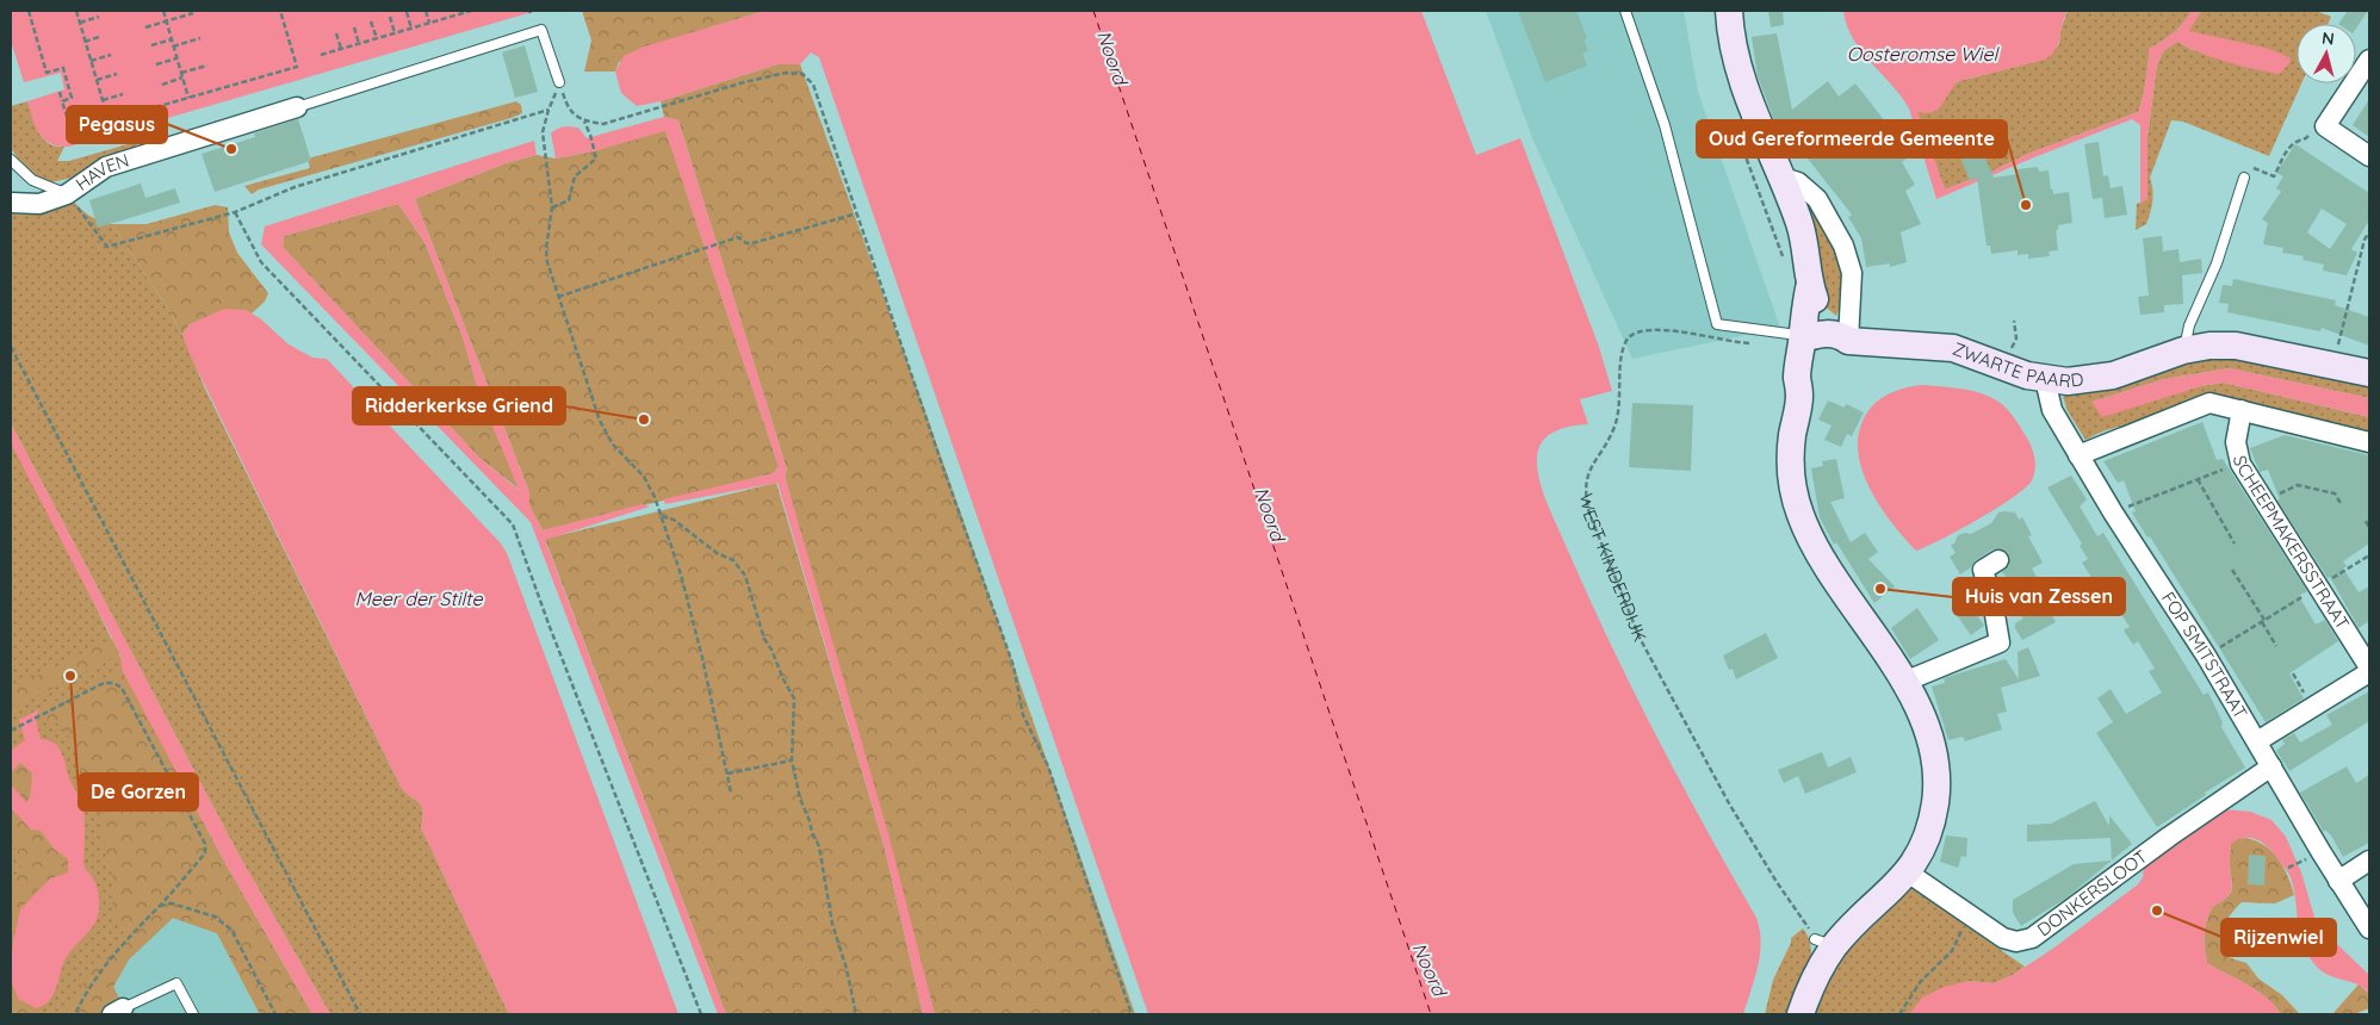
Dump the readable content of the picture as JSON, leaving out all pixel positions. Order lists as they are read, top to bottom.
{
  "streets": {
    "street": [
      "HAVEN",
      "ZWARTE PAARD",
      "SCHEEPMAKERSSTRAAT",
      "FOP SMITSTRAAT",
      "DONKERSLOOT"
    ],
    "path": ["WEST KINDERDIJK"]
  },
  "crossings": [
    ["ZWARTE PAARD", "FOP SMITSTRAAT"],
    ["FOP SMITSTRAAT", "DONKERSLOOT"]
  ],
  "water": ["Oosteromse Wiel", "Noord", "Meer der Stilte"],
  "places": [
    "Pegasus",
    "Oud Gereformeerde Gemeente",
    "Ridderkerkse Griend",
    "Huis van Zessen",
    "De Gorzen",
    "Rijzenwiel"
  ],
  "north": "top"
}
